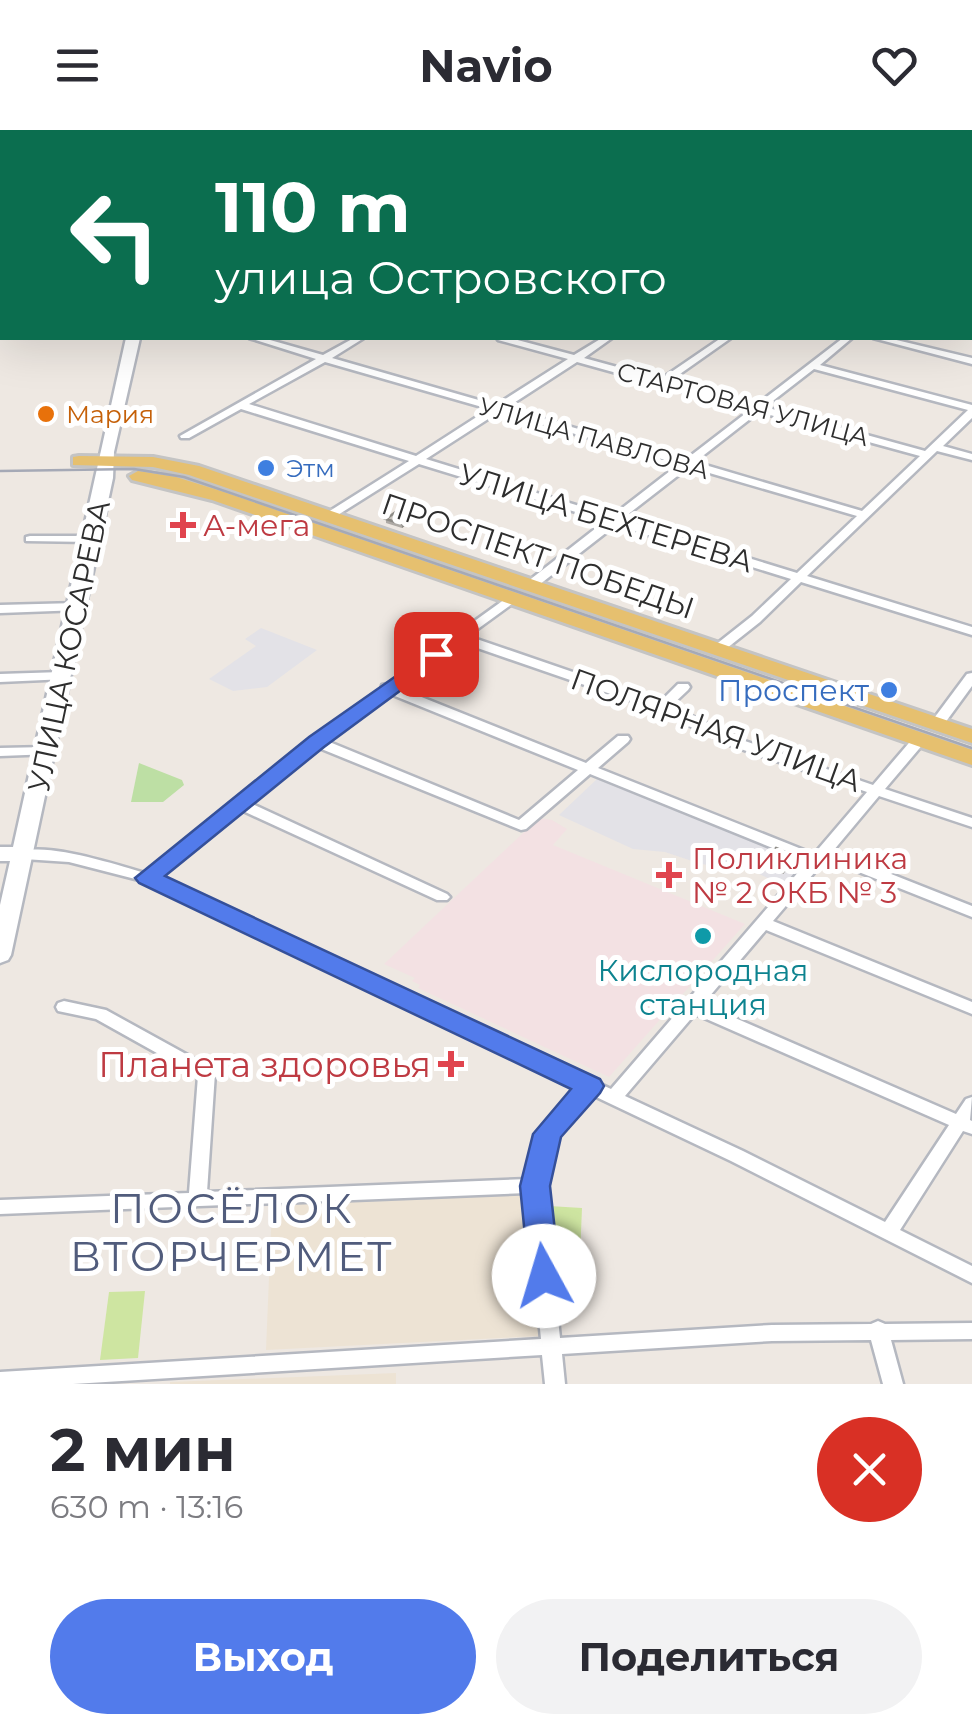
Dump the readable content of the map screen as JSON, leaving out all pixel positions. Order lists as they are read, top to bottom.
{
  "streets": {
    "main road": ["ПРОСПЕКТ ПОБЕДЫ"],
    "street": [
      "СТАРТОВАЯ УЛИЦА",
      "УЛИЦА ПАВЛОВА",
      "УЛИЦА БЕХТЕРЕВА",
      "УЛИЦА КОСАРЕВА",
      "ПОЛЯРНАЯ УЛИЦА"
    ]
  },
  "crossings": [
    ["ПРОСПЕКТ ПОБЕДЫ", "УЛИЦА КОСАРЕВА"]
  ],
  "districts": ["ПОСЁЛОК ВТОРЧЕРМЕТ"],
  "places": {
    "other": [
      "Мария",
      "Этм",
      "Проспект",
      "Кислородная станция"
    ],
    "health": ["А-мега", "Поликлиника № 2 ОКБ № 3", "Планета здоровья"]
  },
  "page": {
    "header": "Navio",
    "turn": ["110 m", "улица Островского"],
    "heading": ["2 мин", "630 m · 13:16"],
    "buttons": ["Выход", "Поделиться"]
  }
}
